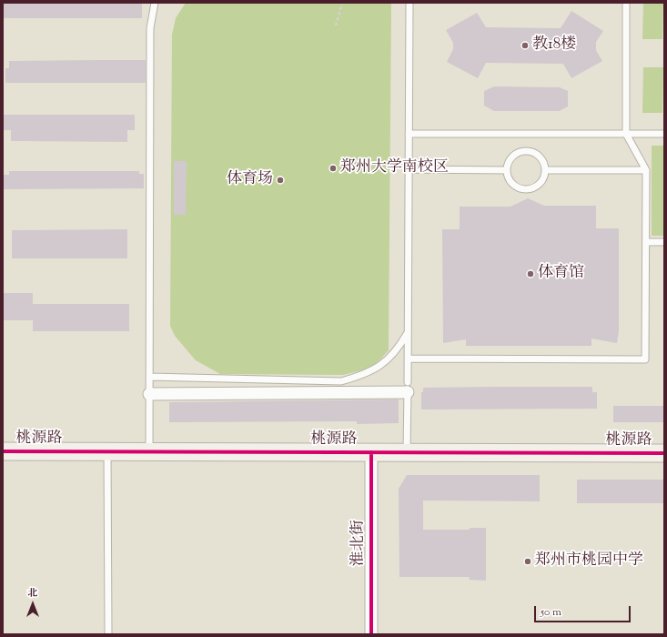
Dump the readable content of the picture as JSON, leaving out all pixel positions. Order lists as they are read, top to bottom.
{
  "streets": {
    "street": ["桃源路", "淮北街"]
  },
  "crossings": [
    ["桃源路", "淮北街"]
  ],
  "places": [
    "教18楼",
    "郑州大学南校区",
    "体育场",
    "体育馆",
    "郑州市桃园中学"
  ],
  "scale_bar": "50 m",
  "north": "top"
}
